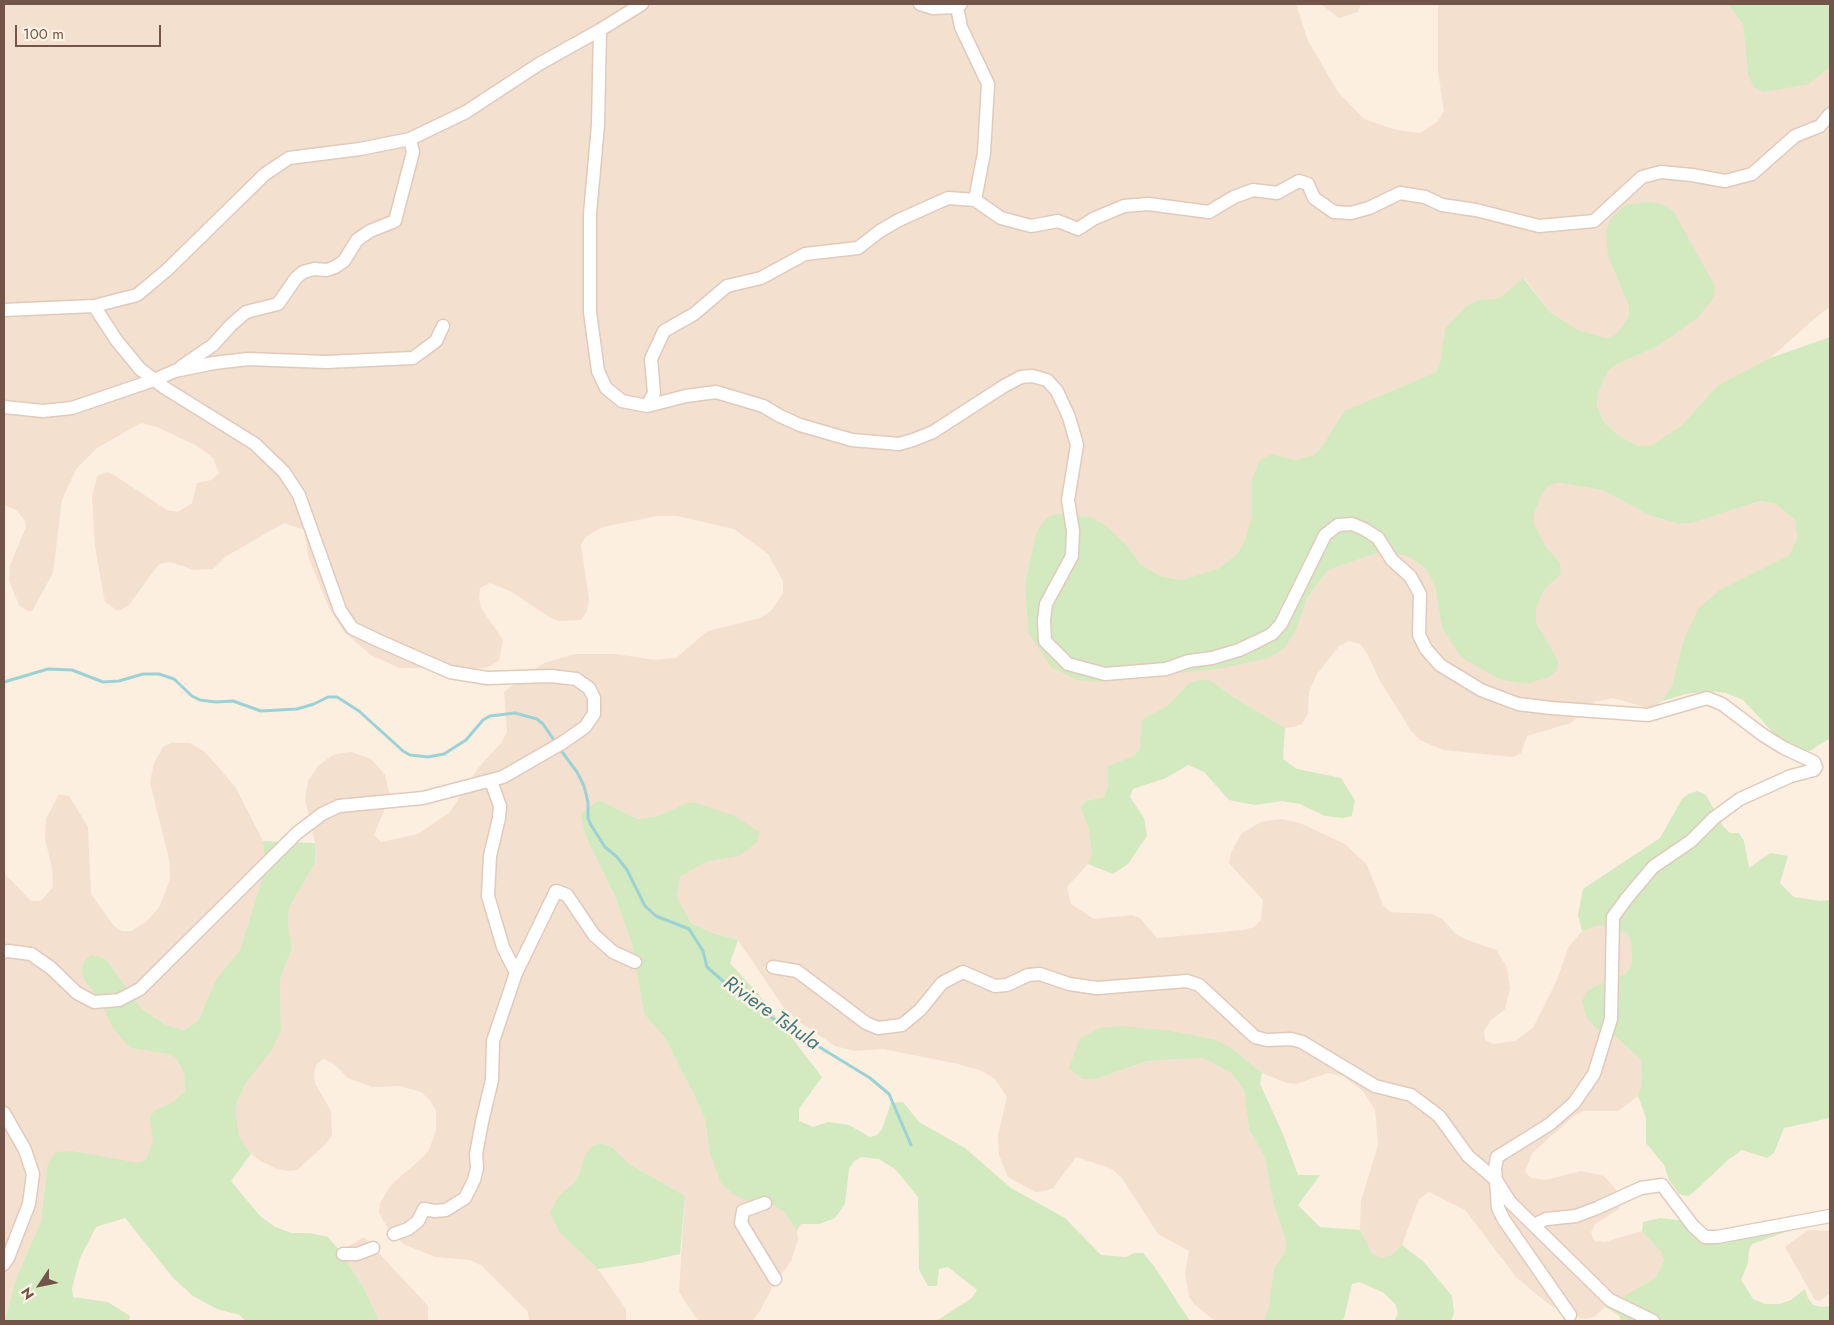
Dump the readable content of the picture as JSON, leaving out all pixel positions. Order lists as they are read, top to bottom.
{
  "water": ["Riviere Tshula"],
  "scale_bar": "100 m",
  "north": "bottom left"
}
